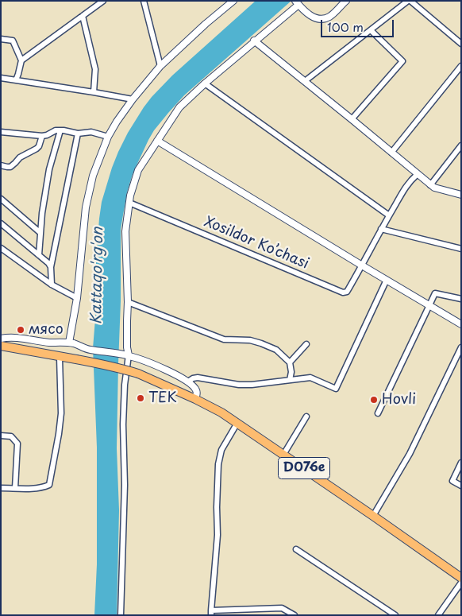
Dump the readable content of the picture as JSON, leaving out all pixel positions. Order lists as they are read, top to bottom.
{
  "streets": {
    "main road": ["D076e"],
    "street": ["Xosildor Ko’chasi"]
  },
  "water": ["Kattaqo'rg'on"],
  "places": ["мясо", "TEK", "Hovli"],
  "scale_bar": "100 m"
}
